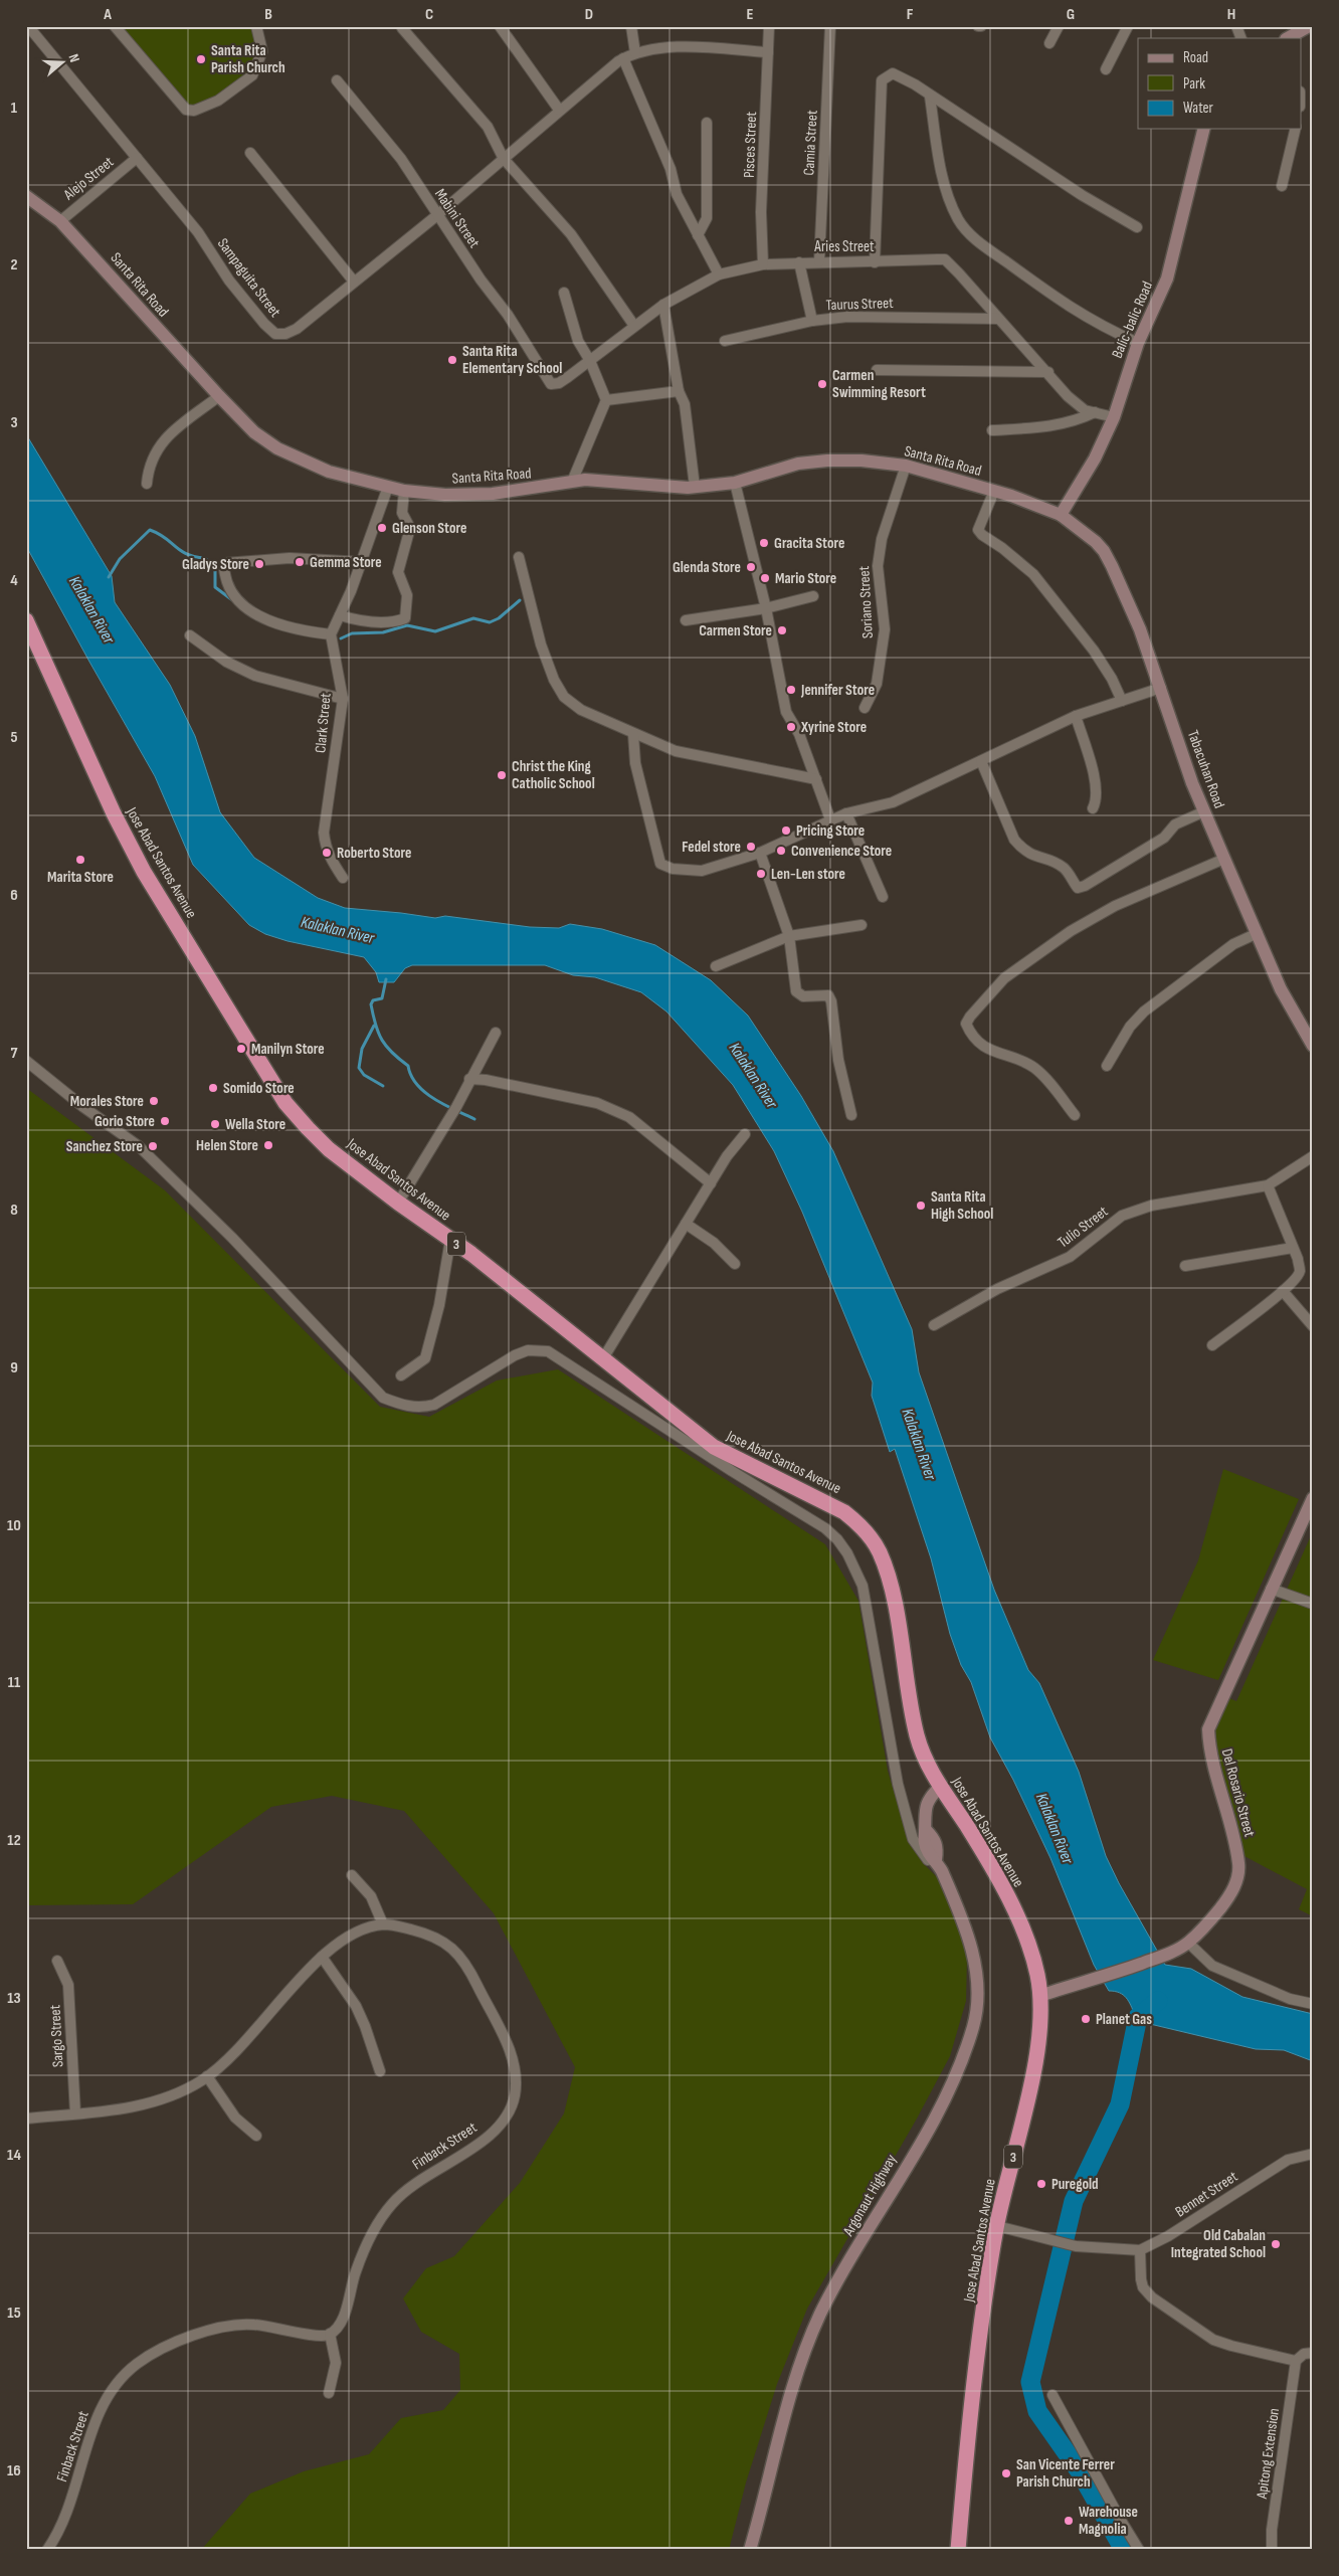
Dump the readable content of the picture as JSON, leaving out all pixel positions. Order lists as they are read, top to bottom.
{
  "streets": {
    "highway": ["Jose Abad Santos Avenue", "3"],
    "main road": [
      "Santa Rita Road",
      "Balic-balic Road",
      "Tabacuhan Road",
      "Del Rosario Street",
      "Argonaut Highway"
    ],
    "street": [
      "Camia Street",
      "Pisces Street",
      "Alejo Street",
      "Mabini Street",
      "Aries Street",
      "Sampaguita Street",
      "Taurus Street",
      "Soriano Street",
      "Clark Street",
      "Tulio Street",
      "Sargo Street",
      "Finback Street",
      "Bennet Street",
      "Apitong Extension"
    ]
  },
  "crossings": [
    ["Camia Street", "Aries Street"],
    ["Pisces Street", "Aries Street"],
    ["Pisces Street", "Sampaguita Street"],
    ["Alejo Street", "Sampaguita Street"],
    ["Alejo Street", "Santa Rita Road"],
    ["Mabini Street", "Aries Street"],
    ["Mabini Street", "Sampaguita Street"],
    ["Aries Street", "Taurus Street"],
    ["Aries Street", "Balic-balic Road"],
    ["Santa Rita Road", "Balic-balic Road"],
    ["Santa Rita Road", "Soriano Street"],
    ["Santa Rita Road", "Tabacuhan Road"],
    ["Balic-balic Road", "Tabacuhan Road"],
    ["Jose Abad Santos Avenue", "Del Rosario Street"],
    ["Jose Abad Santos Avenue", "Argonaut Highway"],
    ["Sargo Street", "Finback Street"]
  ],
  "water": ["Kalaklan River"],
  "places": [
    "Santa Rita Parish Church",
    "Santa Rita Elementary School",
    "Carmen Swimming Resort",
    "Glenson Store",
    "Gracita Store",
    "Gemma Store",
    "Gladys Store",
    "Glenda Store",
    "Mario Store",
    "Carmen Store",
    "Jennifer Store",
    "Xyrine Store",
    "Christ the King Catholic School",
    "Pricing Store",
    "Fedel store",
    "Convenience Store",
    "Roberto Store",
    "Marita Store",
    "Len-Len store",
    "Manilyn Store",
    "Somido Store",
    "Morales Store",
    "Gorio Store",
    "Wella Store",
    "Helen Store",
    "Sanchez Store",
    "Santa Rita High School",
    "Planet Gas",
    "Puregold",
    "Old Cabalan Integrated School",
    "San Vicente Ferrer Parish Church",
    "Warehouse Magnolia"
  ],
  "legend": ["Road", "Park", "Water"],
  "north": "right",
  "grid": {
    "columns": [
      "A",
      "B",
      "C",
      "D",
      "E",
      "F",
      "G",
      "H"
    ],
    "rows": [
      "1",
      "2",
      "3",
      "4",
      "5",
      "6",
      "7",
      "8",
      "9",
      "10",
      "11",
      "12",
      "13",
      "14",
      "15",
      "16"
    ]
  }
}
